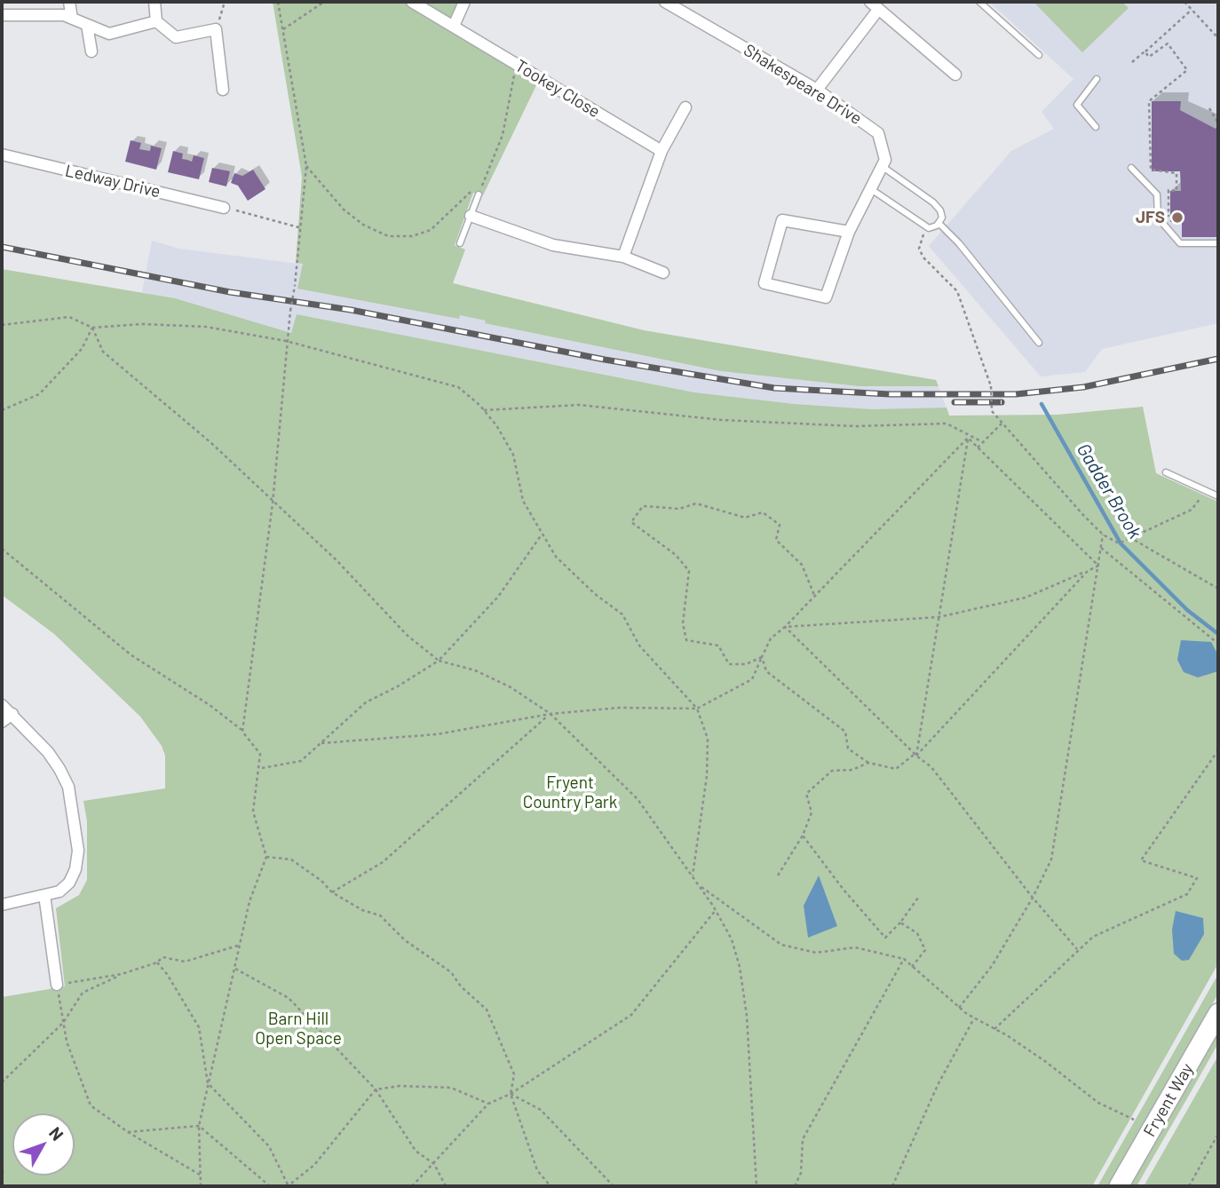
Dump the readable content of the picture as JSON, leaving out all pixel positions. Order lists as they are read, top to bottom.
{
  "streets": {
    "main road": ["Fryent Way"],
    "street": ["Shakespeare Drive", "Tookey Close", "Ledway Drive"]
  },
  "water": ["Gadder Brook"],
  "parks": ["Fryent Country Park", "Barn Hill Open Space"],
  "places": ["JFS"],
  "north": "top right"
}
